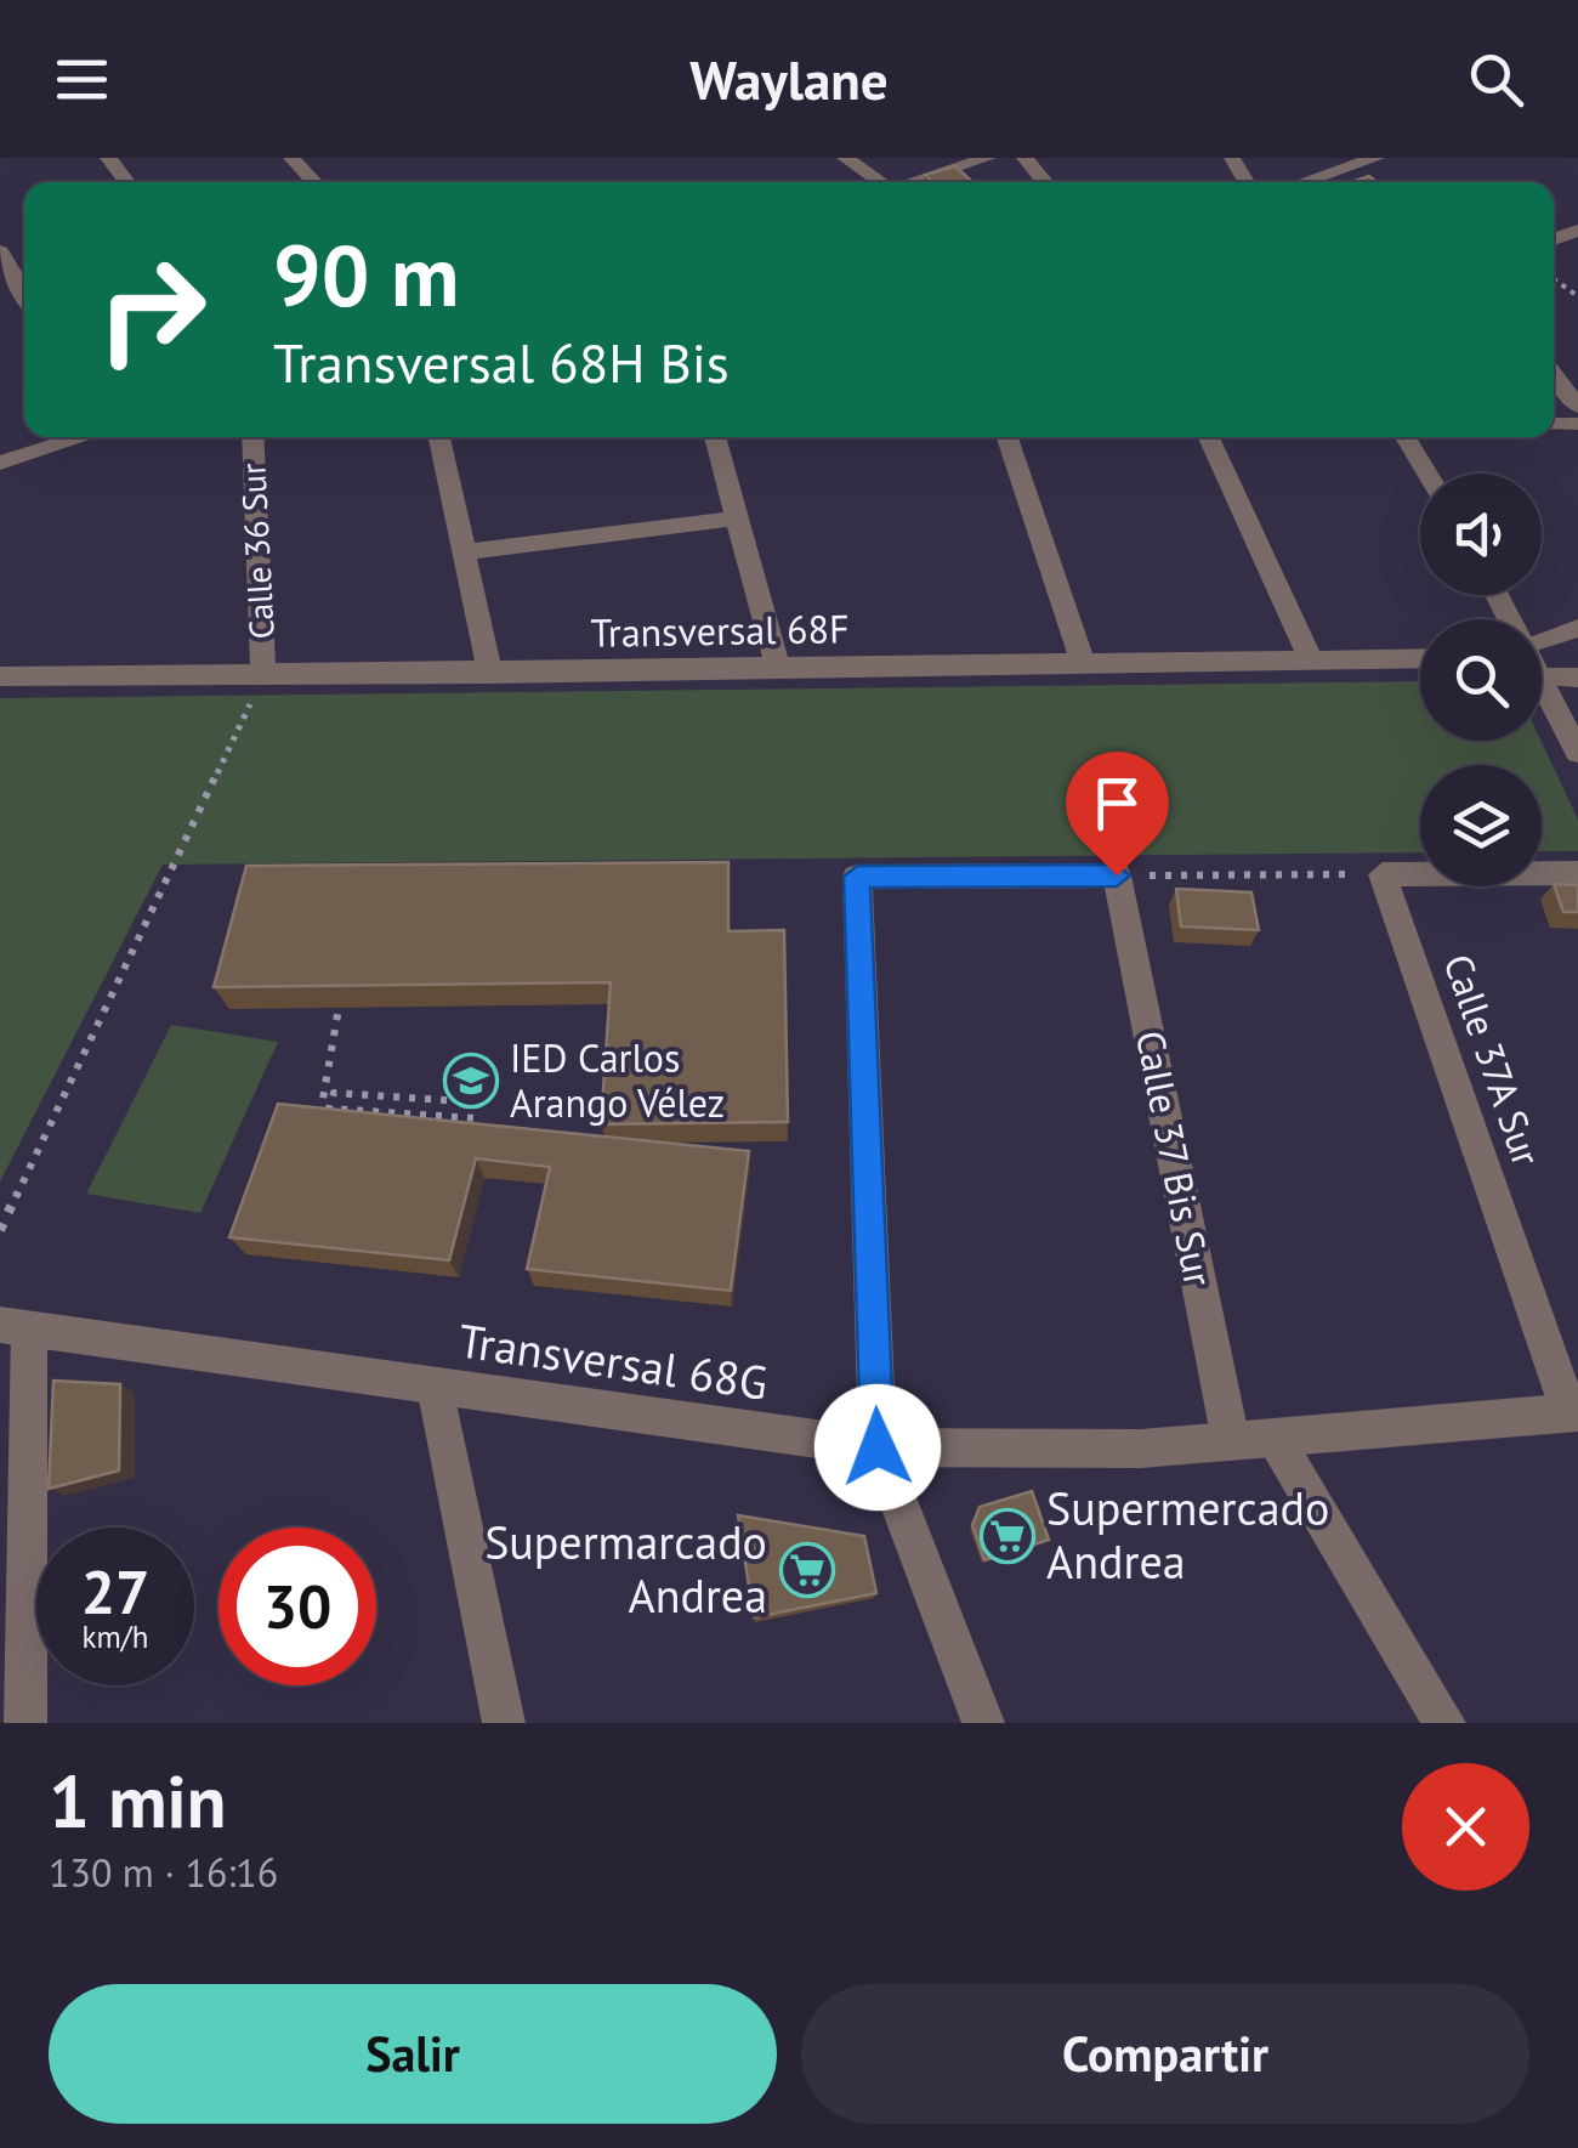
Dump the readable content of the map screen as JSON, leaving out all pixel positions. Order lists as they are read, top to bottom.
{
  "streets": {
    "street": [
      "Calle 36 Sur",
      "Transversal 68F",
      "Calle 37A Sur",
      "Calle 37 Bis Sur",
      "Transversal 68G"
    ]
  },
  "crossings": [
    ["Calle 36 Sur", "Transversal 68F"],
    ["Calle 37A Sur", "Transversal 68G"],
    ["Calle 37 Bis Sur", "Transversal 68G"]
  ],
  "places": {
    "school or university": ["IED Carlos Arango Vélez"],
    "supermarket": ["Supermercado Andrea", "Supermarcado Andrea"]
  },
  "page": {
    "header": "Waylane",
    "turn": ["90 m", "Transversal 68H Bis"],
    "speed": "27 km/h",
    "limit": "30",
    "heading": ["1 min", "130 m · 16:16"],
    "buttons": ["Salir", "Compartir"]
  }
}
